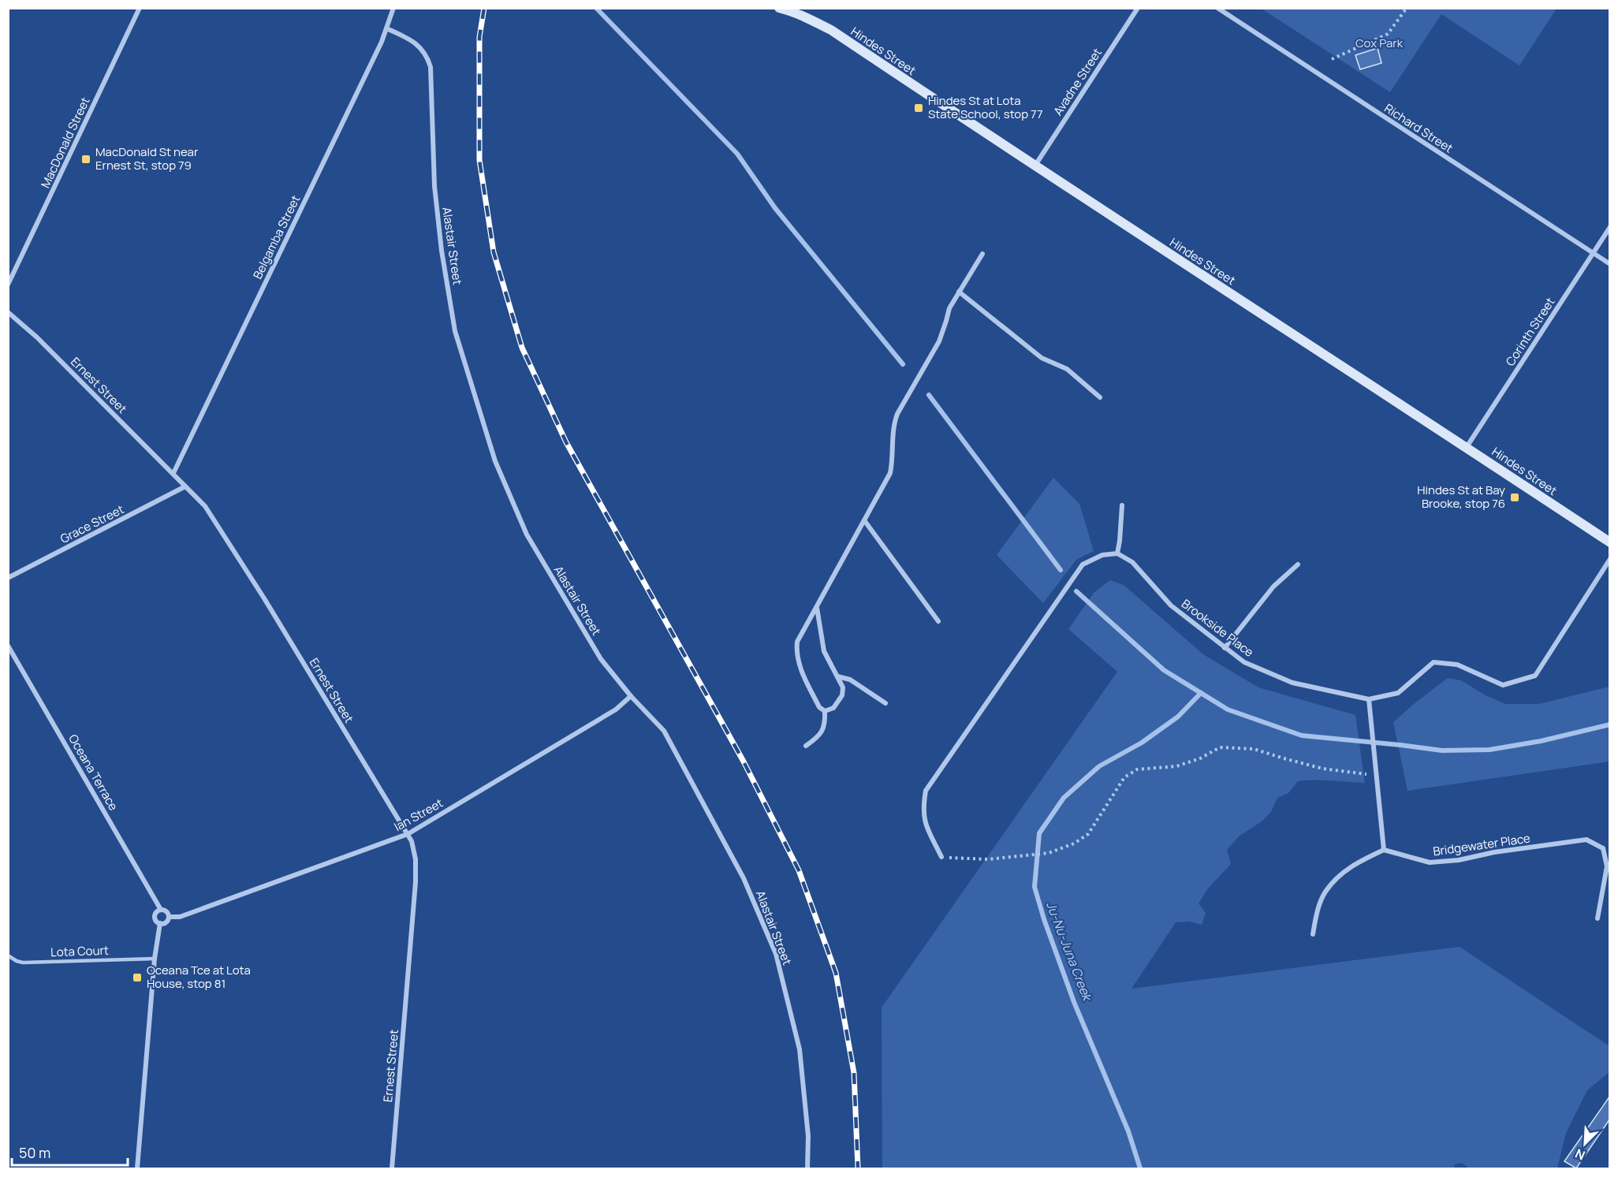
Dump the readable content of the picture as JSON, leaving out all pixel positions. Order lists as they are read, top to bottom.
{
  "streets": {
    "street": [
      "Hindes Street",
      "Avadne Street",
      "Richard Street",
      "MacDonald Street",
      "Belgamba Street",
      "Alastair Street",
      "Corinth Street",
      "Ernest Street",
      "Grace Street",
      "Brookside Place",
      "Oceana Terrace",
      "Ian Street",
      "Bridgewater Place"
    ],
    "lane": ["Lota Court"]
  },
  "crossings": [
    ["Hindes Street", "Avadne Street"],
    ["Hindes Street", "Corinth Street"],
    ["Richard Street", "Corinth Street"],
    ["Belgamba Street", "Alastair Street"],
    ["Belgamba Street", "Ernest Street"],
    ["Alastair Street", "Ian Street"],
    ["Ernest Street", "Grace Street"],
    ["Ernest Street", "Ian Street"],
    ["Oceana Terrace", "Ian Street"]
  ],
  "water": ["Ju-Nu-Juna Creek"],
  "parks": ["Cox Park"],
  "places": {
    "transit": [
      "Hindes St at Lota State School, stop 77",
      "MacDonald St near Ernest St, stop 79",
      "Hindes St at Bay Brooke, stop 76",
      "Oceana Tce at Lota House, stop 81"
    ]
  },
  "scale_bar": "50 m",
  "north": "bottom left"
}
